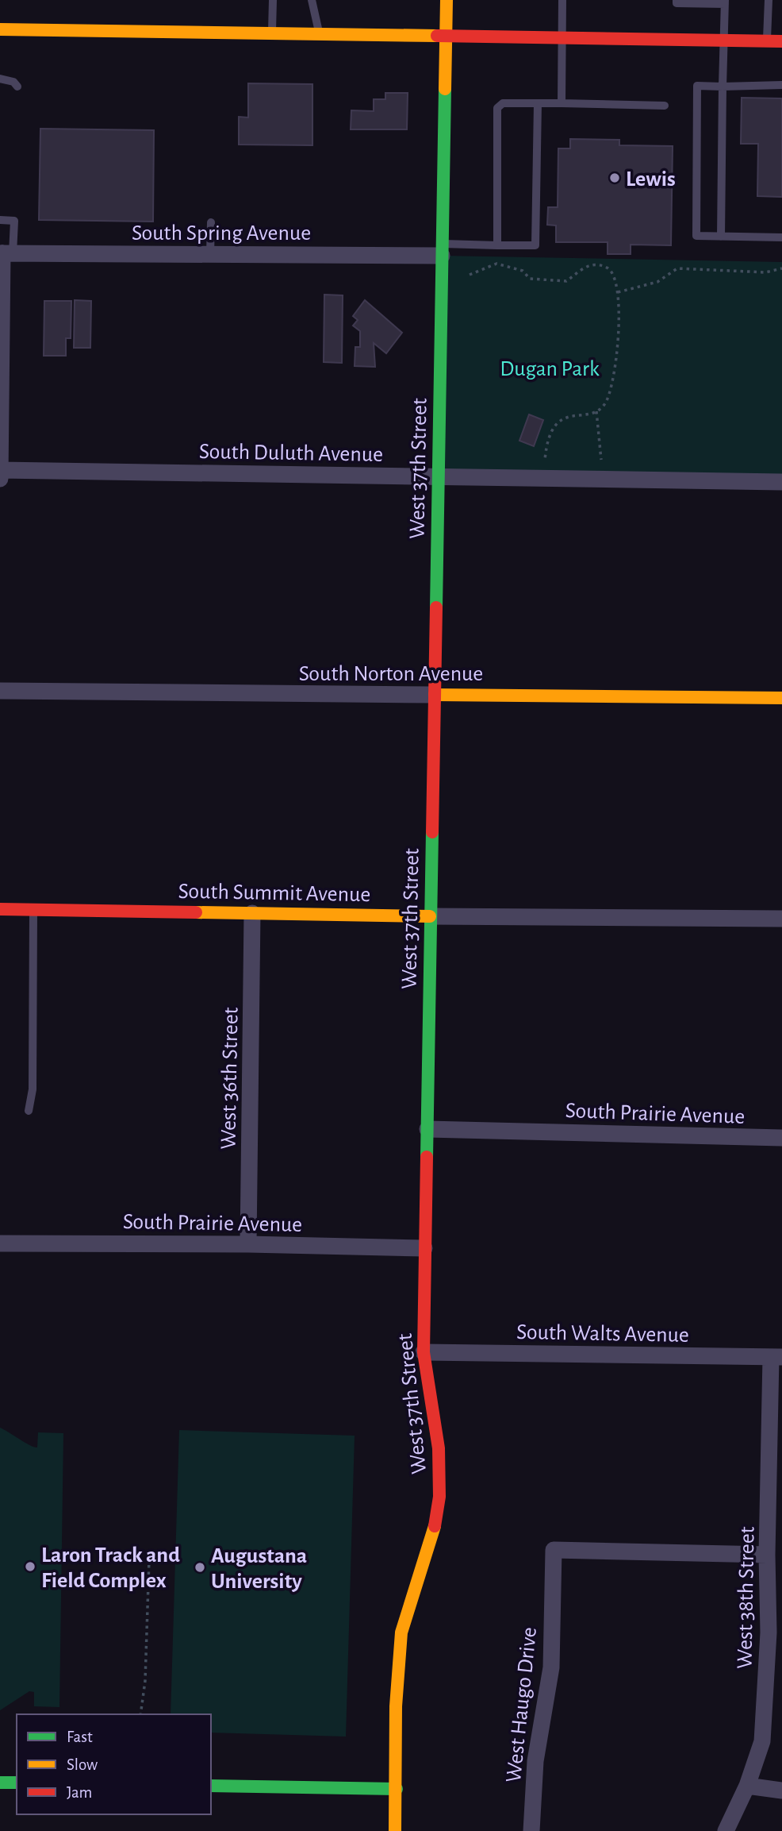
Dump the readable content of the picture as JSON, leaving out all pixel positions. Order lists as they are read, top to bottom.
{
  "streets": {
    "street": [
      "South Spring Avenue",
      "South Duluth Avenue",
      "West 37th Street",
      "South Norton Avenue",
      "South Summit Avenue",
      "West 36th Street",
      "South Prairie Avenue",
      "South Walts Avenue",
      "West 38th Street",
      "West Haugo Drive"
    ]
  },
  "crossings": [
    ["South Spring Avenue", "West 37th Street"],
    ["South Duluth Avenue", "West 37th Street"],
    ["West 37th Street", "South Norton Avenue"],
    ["West 37th Street", "South Summit Avenue"],
    ["West 37th Street", "South Prairie Avenue"],
    ["West 37th Street", "South Walts Avenue"],
    ["South Summit Avenue", "West 36th Street"],
    ["West 36th Street", "South Prairie Avenue"],
    ["South Walts Avenue", "West 38th Street"],
    ["West 38th Street", "West Haugo Drive"]
  ],
  "parks": ["Dugan Park"],
  "places": ["Lewis", "Laron Track and Field Complex", "Augustana University"],
  "legend": ["Fast", "Slow", "Jam"]
}
